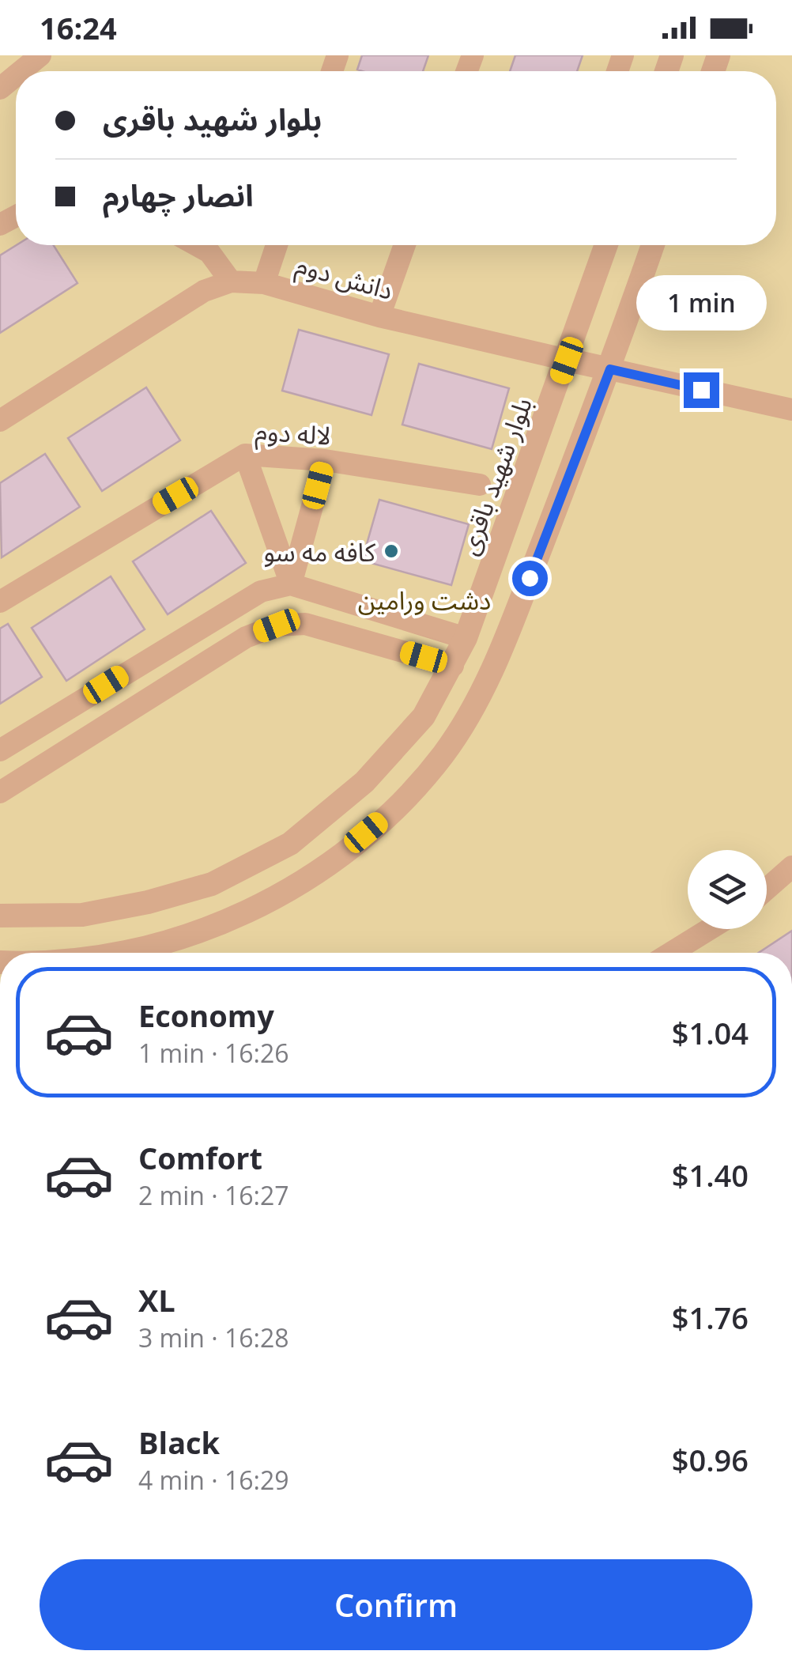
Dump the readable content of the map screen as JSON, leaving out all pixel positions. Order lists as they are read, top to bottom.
{
  "streets": {
    "street": ["دانش دوم", "لاله دوم", "بلوار شهید باقری"]
  },
  "crossings": [
    ["دانش دوم", "بلوار شهید باقری"]
  ],
  "parks": ["دشت ورامین"],
  "places": ["کافه مه سو"],
  "page": {
    "status": "16:24",
    "banner": ["بلوار شهید باقری", "انصار چهارم"],
    "bubble": "1 min",
    "list": [
      {
        "name": "Economy",
        "note": "1 min · 16:26",
        "value": "$1.04"
      },
      {
        "name": "Comfort",
        "note": "2 min · 16:27",
        "value": "$1.40"
      },
      {
        "name": "XL",
        "note": "3 min · 16:28",
        "value": "$1.76"
      },
      {
        "name": "Black",
        "note": "4 min · 16:29",
        "value": "$0.96"
      }
    ],
    "buttons": "Confirm"
  }
}
